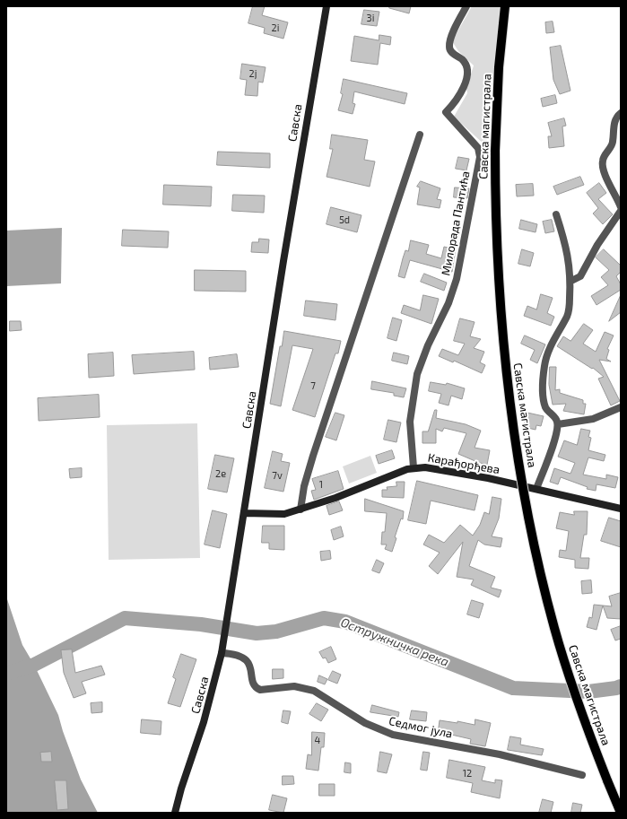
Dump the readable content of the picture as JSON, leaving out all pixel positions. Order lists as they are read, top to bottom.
{
  "streets": {
    "main road": ["Савска магистрала"],
    "street": [
      "Савска",
      "Милорада Пантића",
      "Карађорђева",
      "Седмог јула"
    ]
  },
  "crossings": [
    ["Савска", "Карађорђева"],
    ["Савска", "Седмог јула"],
    ["Милорада Пантића", "Карађорђева"]
  ],
  "water": ["Остружничка река"],
  "house_numbers": [
    "3i",
    "2i",
    "2j",
    "5d",
    "7",
    "2e",
    "7v",
    "1",
    "4",
    "12"
  ]
}
